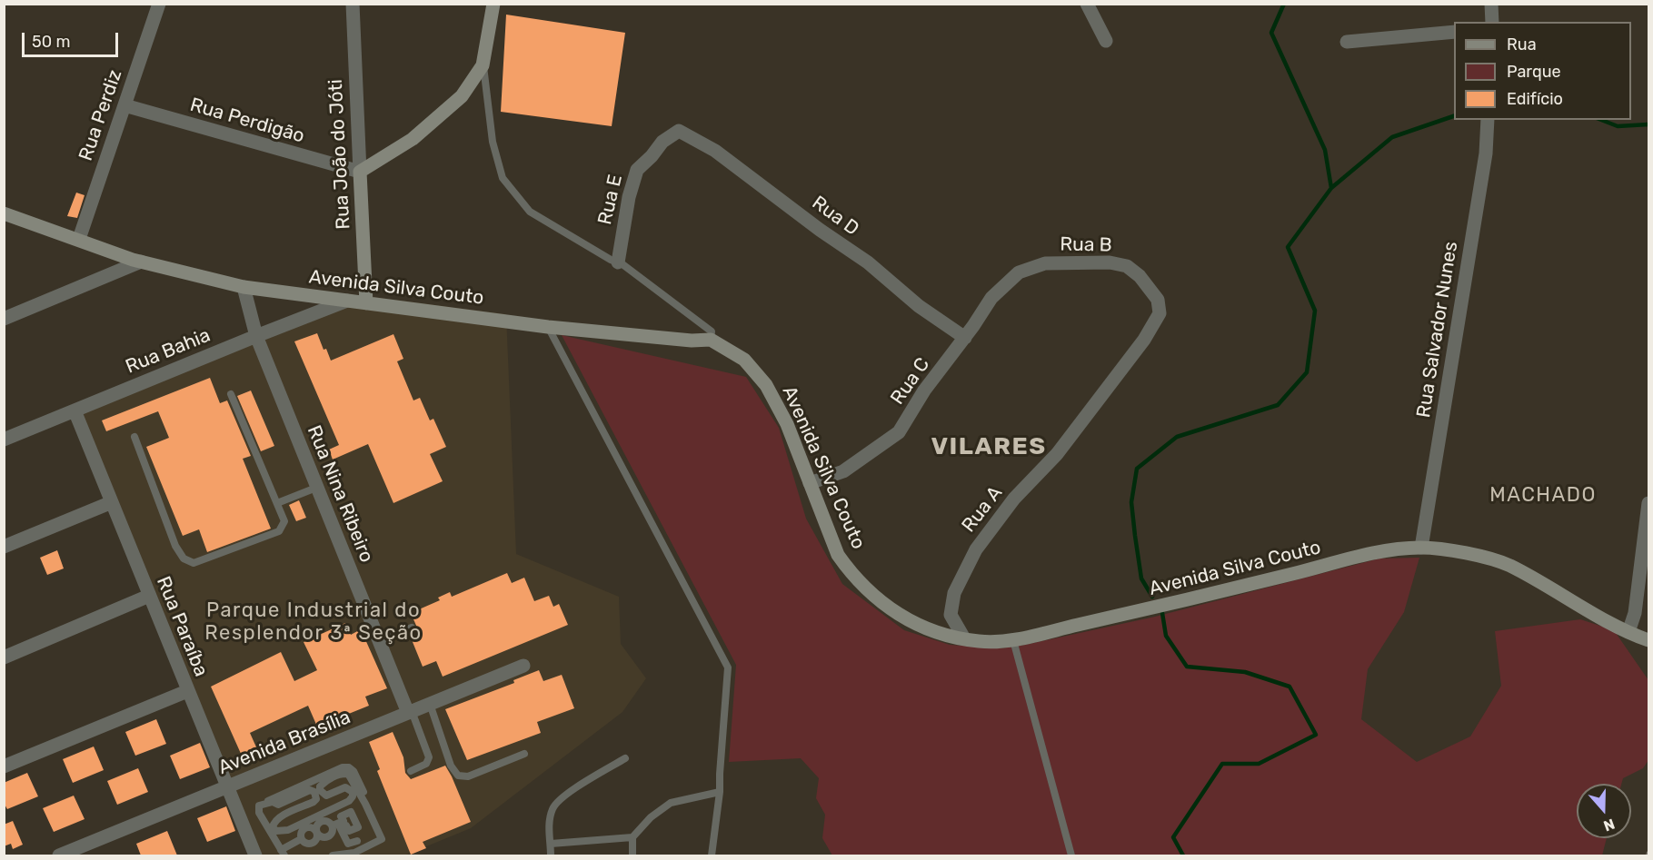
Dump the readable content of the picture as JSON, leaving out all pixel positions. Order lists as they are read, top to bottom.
{
  "streets": {
    "main road": ["Rua João do Jóti", "Avenida Silva Couto"],
    "street": [
      "Rua Perdiz",
      "Rua Perdigão",
      "Rua E",
      "Rua D",
      "Rua B",
      "Rua Salvador Nunes",
      "Rua Bahia",
      "Rua C",
      "Rua Nina Ribeiro",
      "Rua A",
      "Rua Paraíba",
      "Avenida Brasília"
    ]
  },
  "crossings": [
    ["Rua Perdiz", "Rua Perdigão"],
    ["Rua Perdiz", "Avenida Silva Couto"],
    ["Rua Perdigão", "Rua João do Jóti"],
    ["Rua João do Jóti", "Avenida Silva Couto"],
    ["Rua E", "Rua D"],
    ["Rua D", "Rua C"],
    ["Rua B", "Rua C"],
    ["Rua B", "Rua A"],
    ["Avenida Silva Couto", "Rua Salvador Nunes"],
    ["Avenida Silva Couto", "Rua Bahia"],
    ["Avenida Silva Couto", "Rua C"],
    ["Avenida Silva Couto", "Rua Nina Ribeiro"],
    ["Avenida Silva Couto", "Rua A"],
    ["Rua Bahia", "Rua Nina Ribeiro"],
    ["Rua Bahia", "Rua Paraíba"],
    ["Rua Nina Ribeiro", "Avenida Brasília"],
    ["Rua Paraíba", "Avenida Brasília"]
  ],
  "districts": ["VILARES", "MACHADO", "Parque Industrial do Resplendor 3ª Seção"],
  "legend": ["Rua", "Parque", "Edifício"],
  "scale_bar": "50 m",
  "north": "bottom"
}
